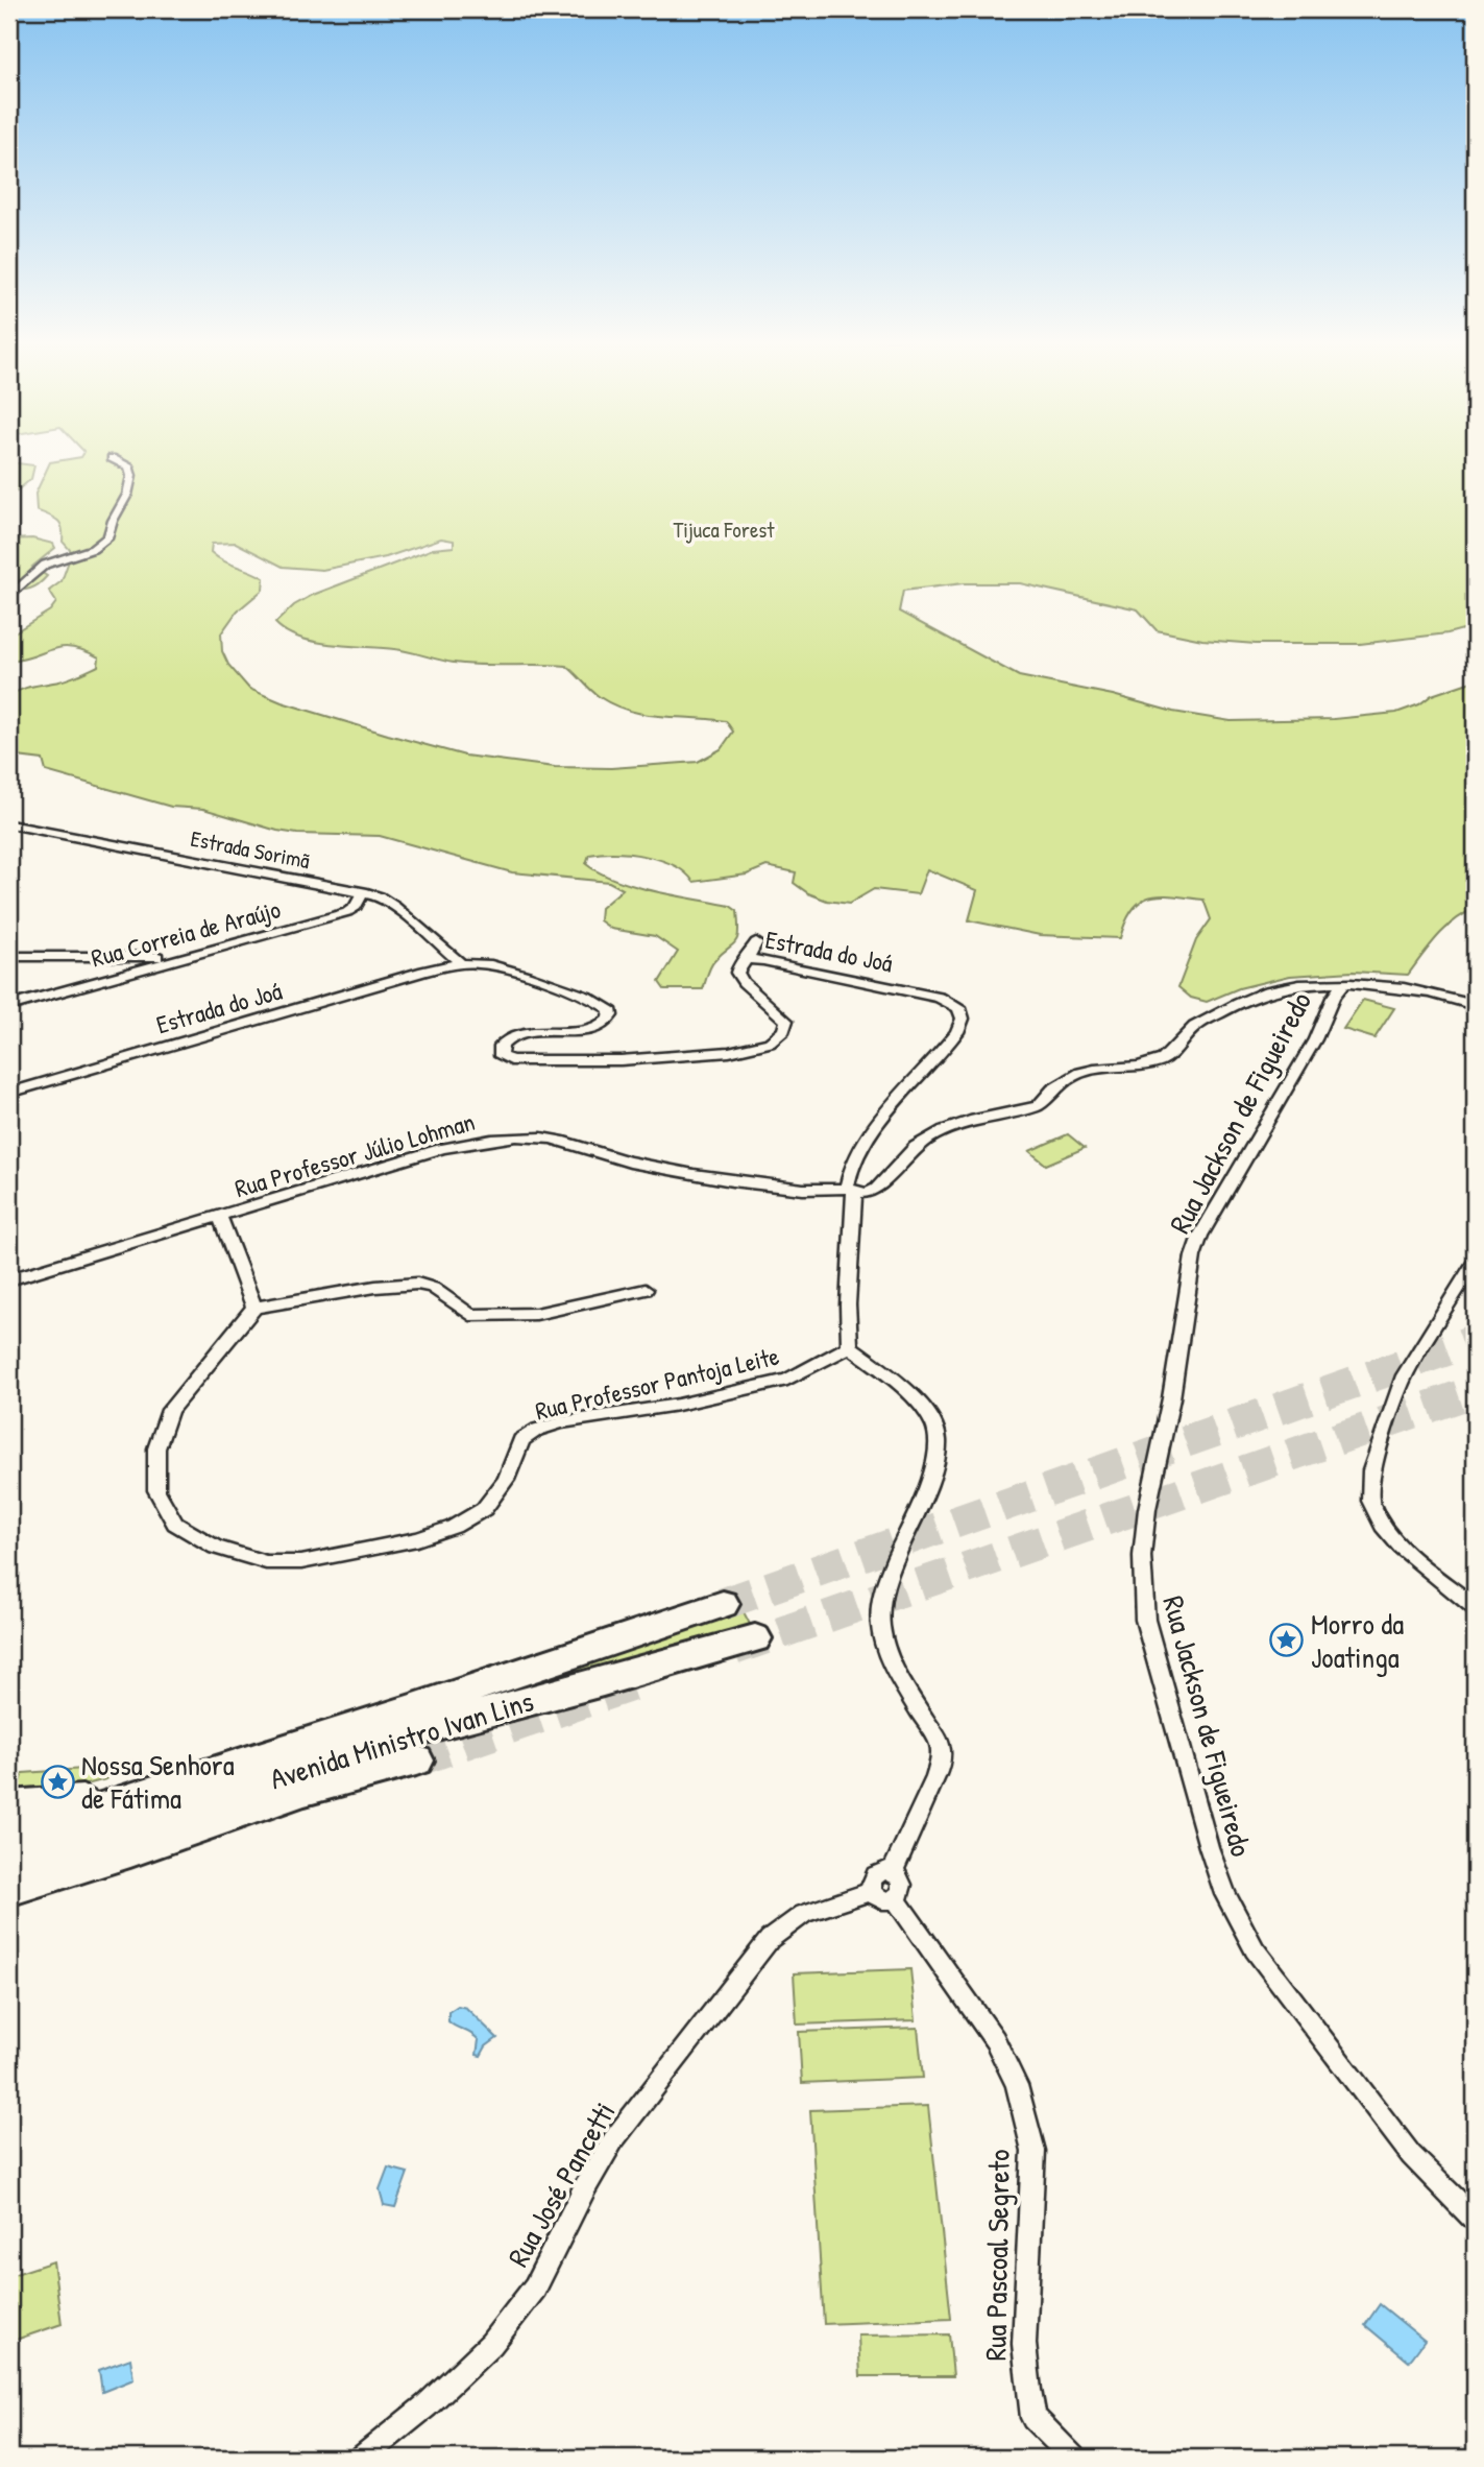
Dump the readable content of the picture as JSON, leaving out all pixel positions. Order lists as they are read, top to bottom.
{
  "streets": {
    "highway": ["Avenida Ministro Ivan Lins"],
    "street": [
      "Estrada Sorimã",
      "Rua Correia de Araújo",
      "Estrada do Joá",
      "Rua Jackson de Figueiredo",
      "Rua Professor Júlio Lohman",
      "Rua Professor Pantoja Leite",
      "Rua José Pancetti",
      "Rua Pascoal Segreto"
    ]
  },
  "crossings": [
    ["Estrada Sorimã", "Rua Correia de Araújo"],
    ["Estrada Sorimã", "Estrada do Joá"],
    ["Estrada do Joá", "Rua Professor Júlio Lohman"],
    ["Rua José Pancetti", "Rua Pascoal Segreto"]
  ],
  "parks": ["Tijuca Forest"],
  "places": {
    "place": ["Morro da Joatinga", "Nossa Senhora de Fátima"]
  }
}
